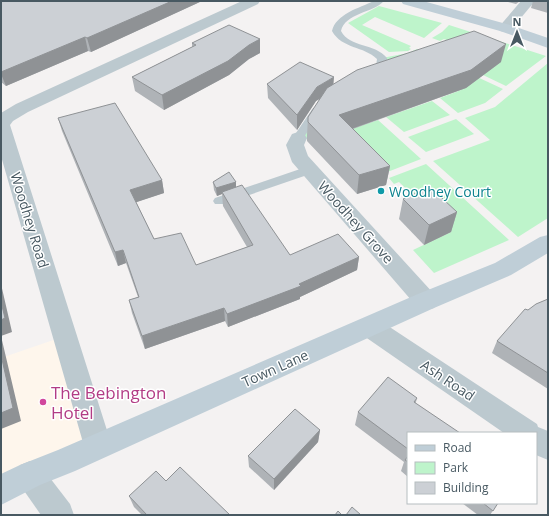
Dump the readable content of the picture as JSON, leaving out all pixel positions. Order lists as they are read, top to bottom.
{
  "streets": {
    "main road": ["Town Lane"],
    "street": ["Woodhey Road", "Woodhey Grove", "Ash Road"]
  },
  "crossings": [
    ["Woodhey Road", "Town Lane"],
    ["Woodhey Grove", "Town Lane"],
    ["Town Lane", "Ash Road"]
  ],
  "places": ["Woodhey Court", "The Bebington Hotel"],
  "legend": ["Road", "Park", "Building"],
  "north": "top"
}
